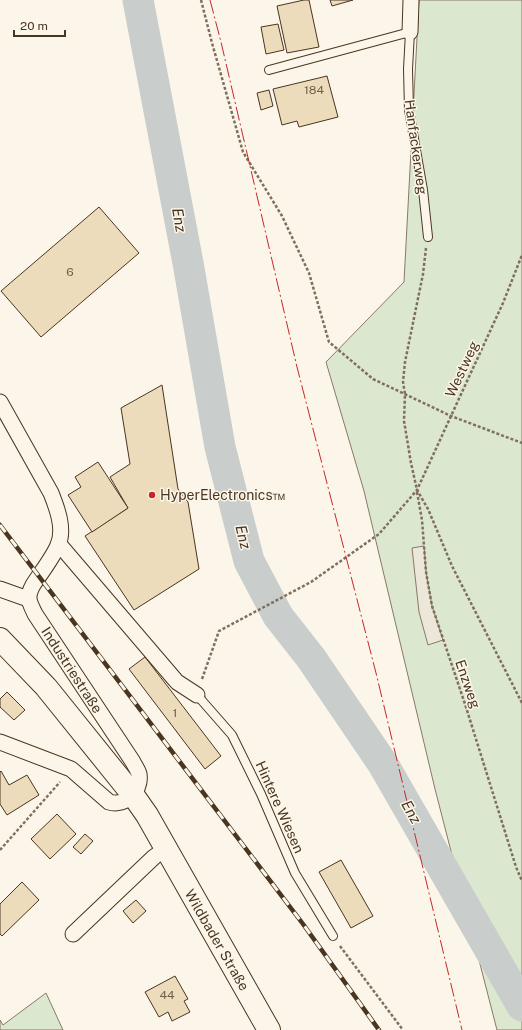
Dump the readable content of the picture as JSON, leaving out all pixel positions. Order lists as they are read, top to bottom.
{
  "streets": {
    "main road": ["Wildbader Straße"],
    "street": ["Hanfackerweg", "Industriestraße"],
    "lane": ["Hintere Wiesen"],
    "path": ["Westweg", "Enzweg"]
  },
  "crossings": [
    ["Hanfackerweg", "Enzweg"],
    ["Westweg", "Enzweg"],
    ["Westweg", "Hintere Wiesen"],
    ["Industriestraße", "Wildbader Straße"]
  ],
  "water": ["Enz"],
  "places": ["HyperElectronics™"],
  "house_numbers": [
    "184",
    "6",
    "1",
    "44"
  ],
  "scale_bar": "20 m"
}
